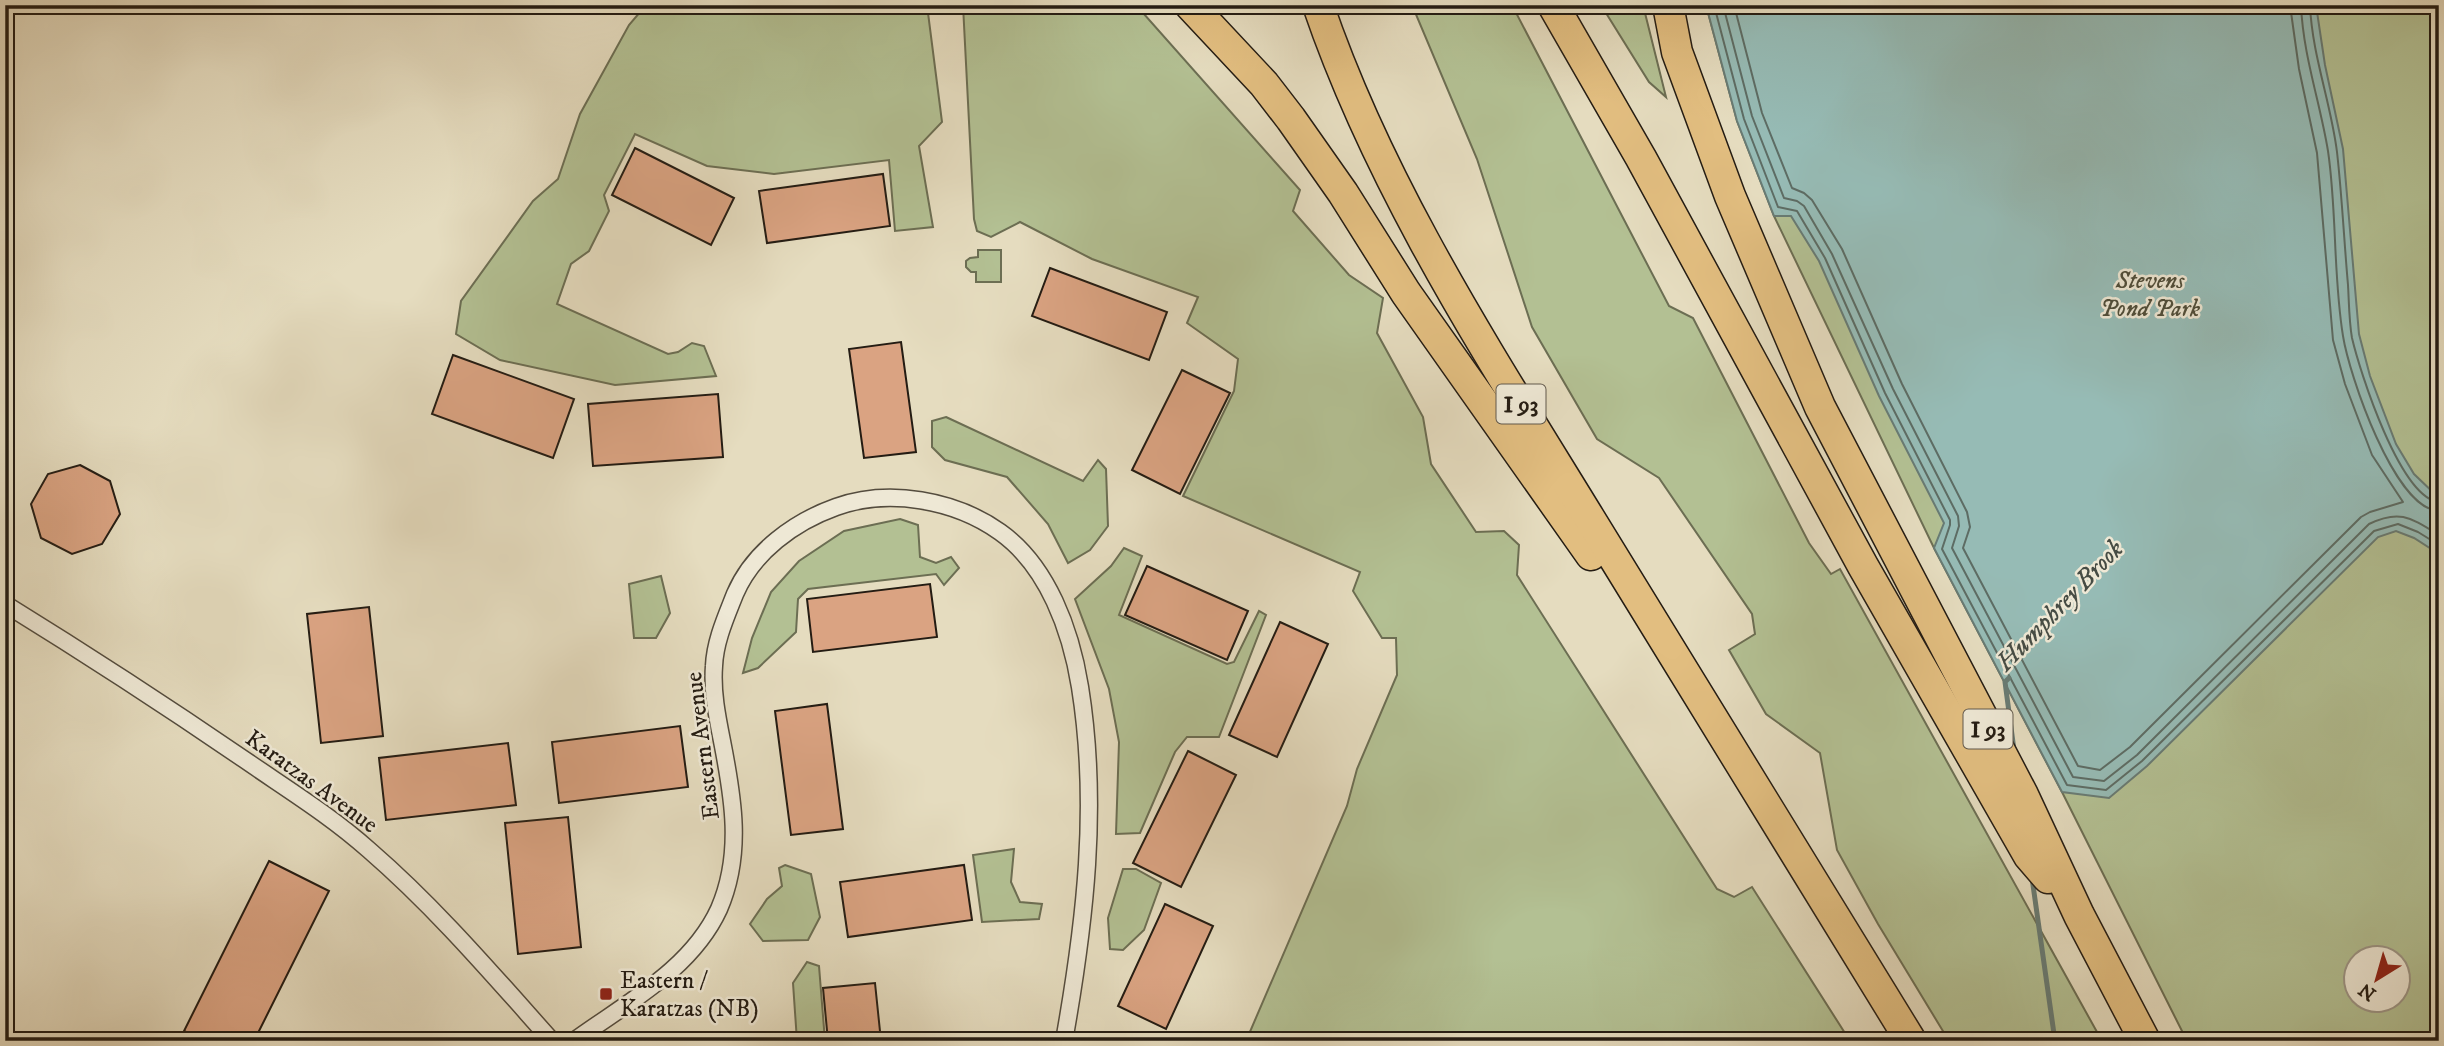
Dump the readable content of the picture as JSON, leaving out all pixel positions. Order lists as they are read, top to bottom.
{
  "streets": {
    "highway": ["I 93"],
    "street": ["Eastern Avenue", "Karatzas Avenue"]
  },
  "water": ["Humphrey Brook"],
  "parks": ["Stevens Pond Park"],
  "places": {
    "transit": ["Eastern / Karatzas (NB)"]
  },
  "north": "bottom left"
}
